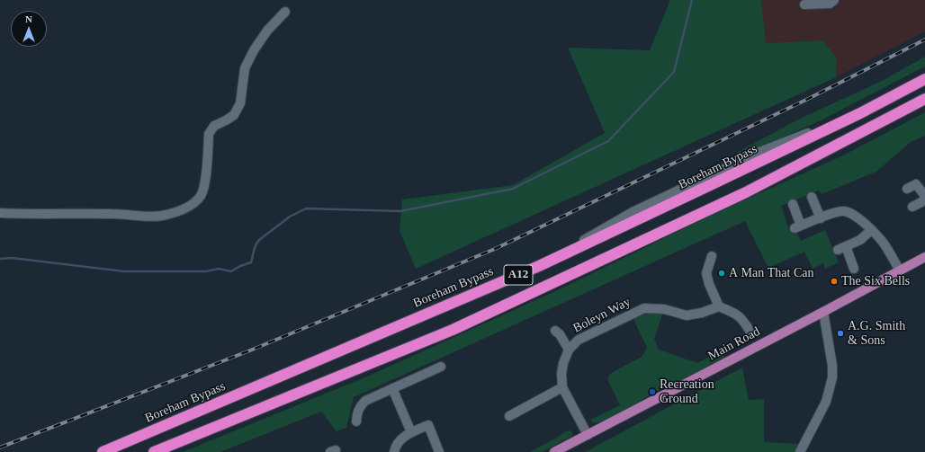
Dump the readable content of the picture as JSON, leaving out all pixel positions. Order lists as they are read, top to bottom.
{
  "streets": {
    "highway": ["Boreham Bypass", "A12"],
    "main road": ["Main Road"],
    "street": ["Boleyn Way"]
  },
  "crossings": [
    ["Boleyn Way", "Main Road"]
  ],
  "places": [
    "A Man That Can",
    "The Six Bells",
    "A.G. Smith & Sons",
    "Recreation Ground"
  ],
  "north": "top"
}
